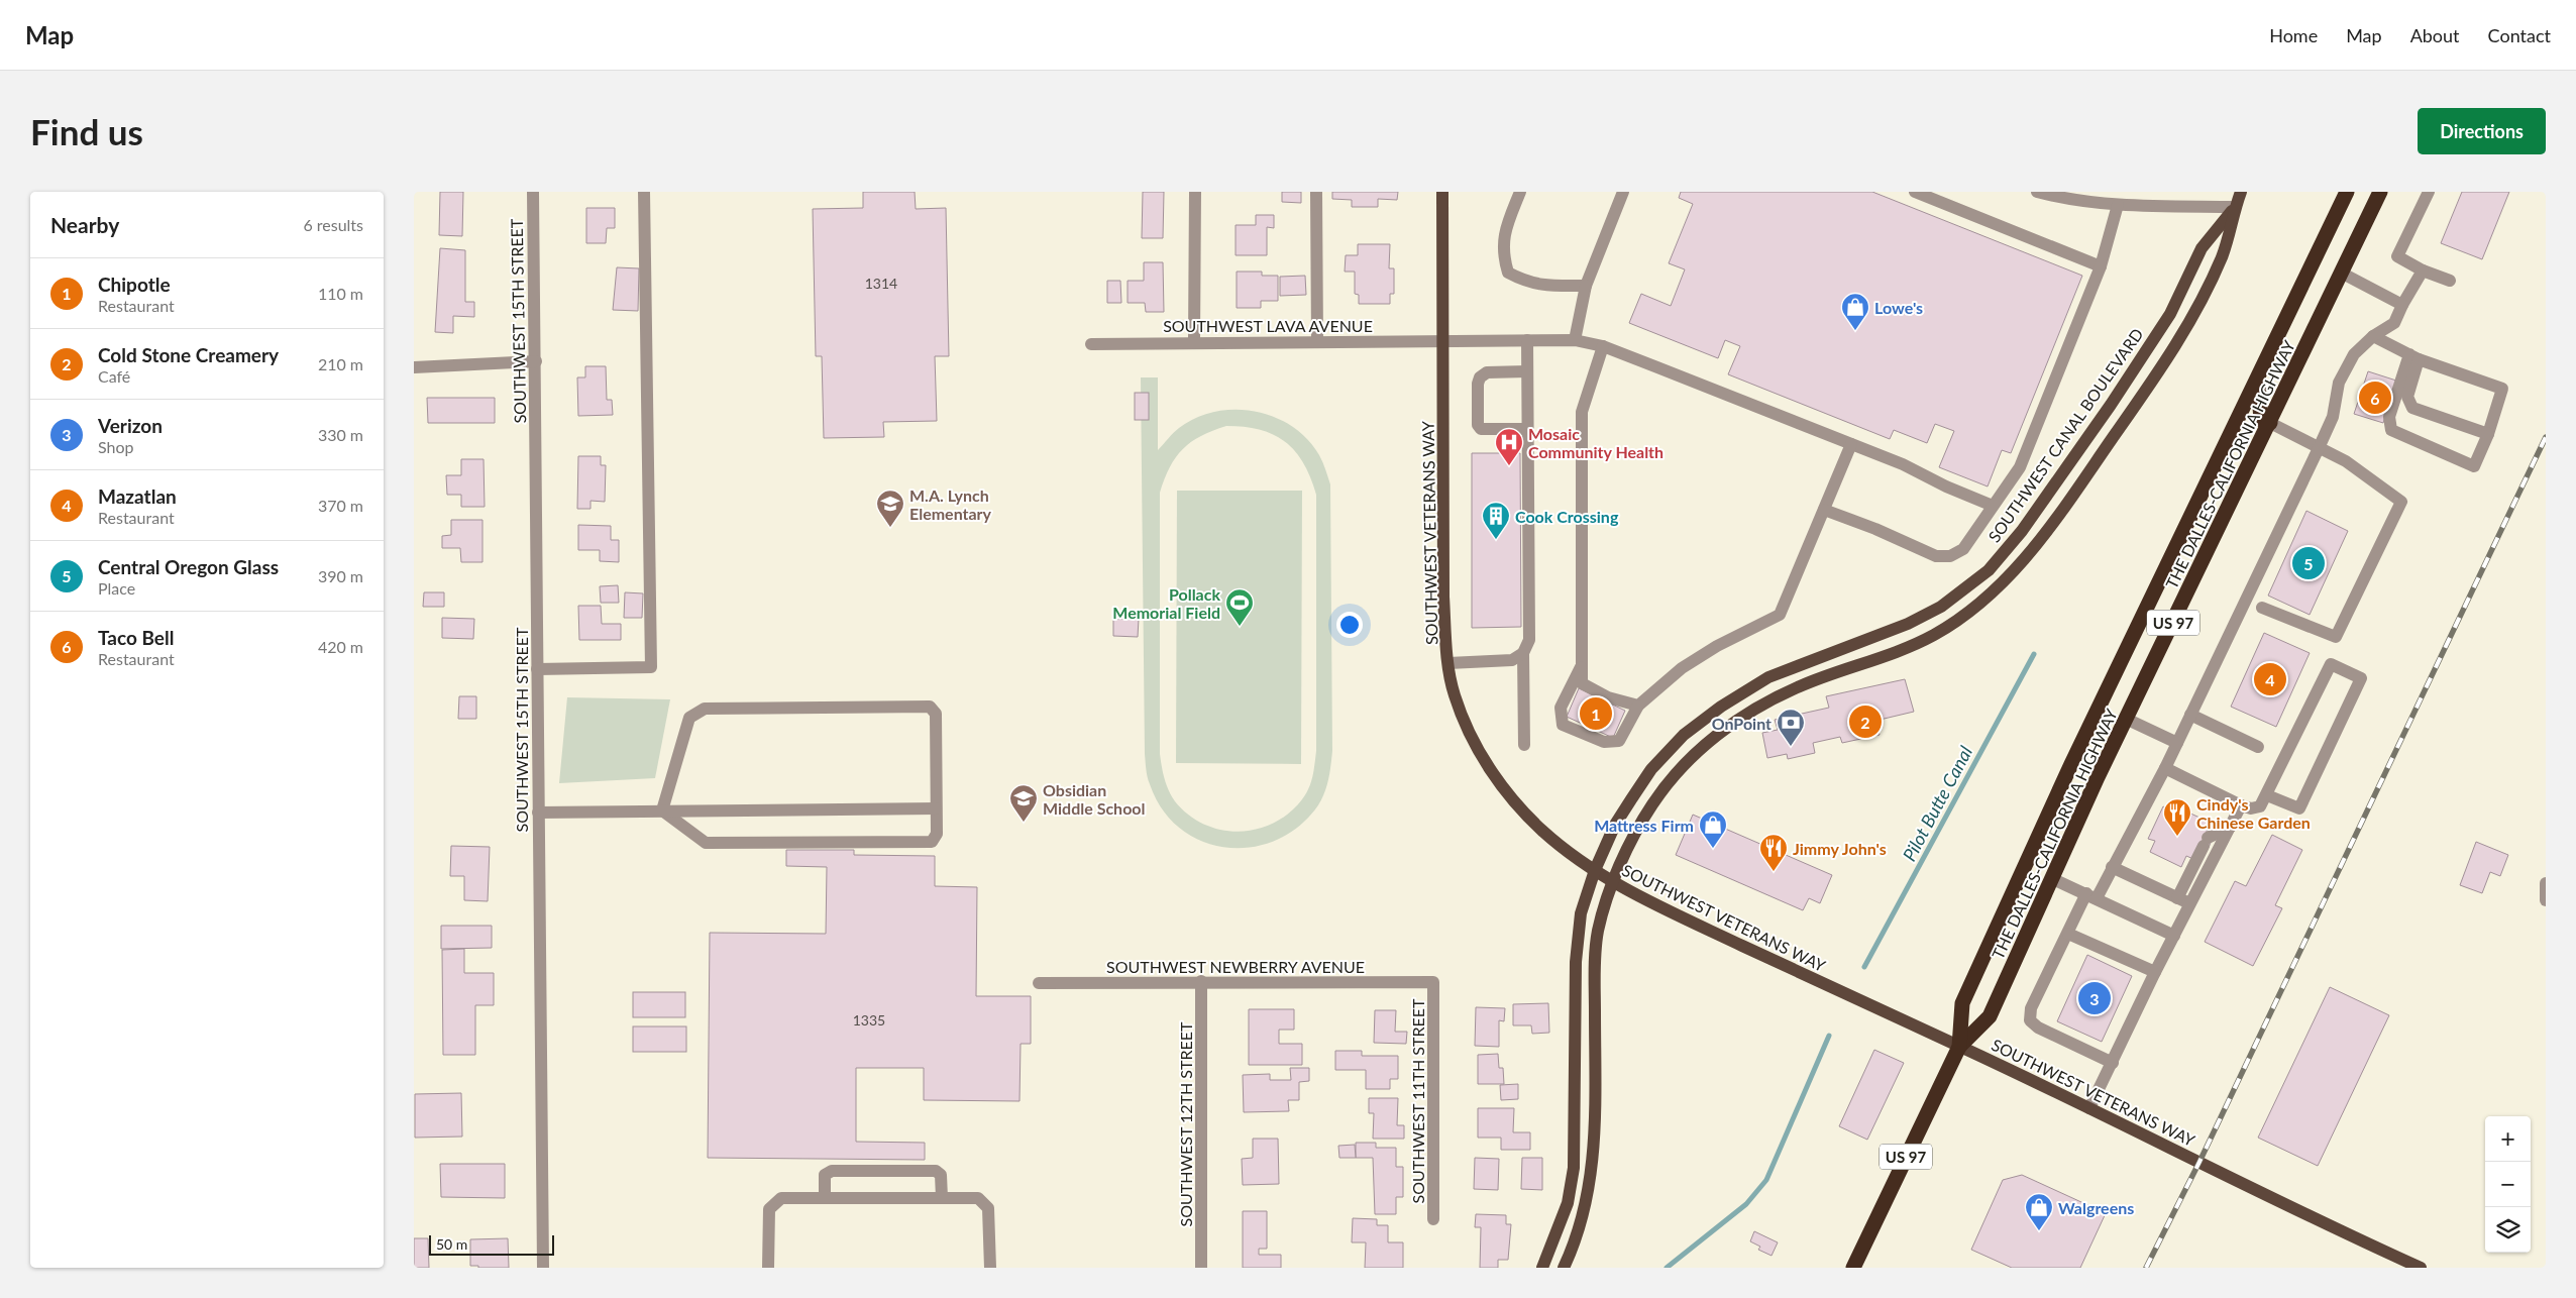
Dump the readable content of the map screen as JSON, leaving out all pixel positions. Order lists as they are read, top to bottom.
{
  "streets": {
    "highway": ["THE DALLES-CALIFORNIA HIGHWAY", "US 97"],
    "main road": ["SOUTHWEST CANAL BOULEVARD", "SOUTHWEST VETERANS WAY"],
    "street": [
      "SOUTHWEST 15TH STREET",
      "SOUTHWEST LAVA AVENUE",
      "SOUTHWEST NEWBERRY AVENUE",
      "SOUTHWEST 11TH STREET",
      "SOUTHWEST 12TH STREET"
    ]
  },
  "crossings": [
    ["SOUTHWEST LAVA AVENUE", "SOUTHWEST VETERANS WAY"],
    ["SOUTHWEST CANAL BOULEVARD", "SOUTHWEST VETERANS WAY"],
    ["THE DALLES-CALIFORNIA HIGHWAY", "SOUTHWEST VETERANS WAY"],
    ["SOUTHWEST NEWBERRY AVENUE", "SOUTHWEST 11TH STREET"],
    ["SOUTHWEST NEWBERRY AVENUE", "SOUTHWEST 12TH STREET"]
  ],
  "water": ["Pilot Butte Canal"],
  "places": {
    "shop": ["Lowe's", "Mattress Firm", "Walgreens"],
    "hospital": ["Mosaic Community Health"],
    "school or university": ["M.A. Lynch Elementary", "Obsidian Middle School"],
    "building": ["Cook Crossing"],
    "sports": ["Pollack Memorial Field"],
    "bank": ["OnPoint"],
    "restaurant": ["Cindy's Chinese Garden", "Jimmy John's"]
  },
  "house_numbers": ["1314", "1335"],
  "scale_bar": "50 m",
  "page": {
    "header": "Map",
    "nav": [
      "Home",
      "Map",
      "About",
      "Contact"
    ],
    "buttons": "Directions",
    "title": "Find us",
    "heading": ["Nearby", "6 results"],
    "list": [
      {
        "mark": "1",
        "name": "Chipotle",
        "note": "Restaurant",
        "value": "110 m"
      },
      {
        "mark": "2",
        "name": "Cold Stone Creamery",
        "note": "Café",
        "value": "210 m"
      },
      {
        "mark": "3",
        "name": "Verizon",
        "note": "Shop",
        "value": "330 m"
      },
      {
        "mark": "4",
        "name": "Mazatlan",
        "note": "Restaurant",
        "value": "370 m"
      },
      {
        "mark": "5",
        "name": "Central Oregon Glass",
        "note": "Place",
        "value": "390 m"
      },
      {
        "mark": "6",
        "name": "Taco Bell",
        "note": "Restaurant",
        "value": "420 m"
      }
    ],
    "pins": [
      "6",
      "5",
      "4",
      "1",
      "2",
      "3"
    ],
    "map_buttons": ["+", "−"],
    "scale": "50 m"
  }
}
